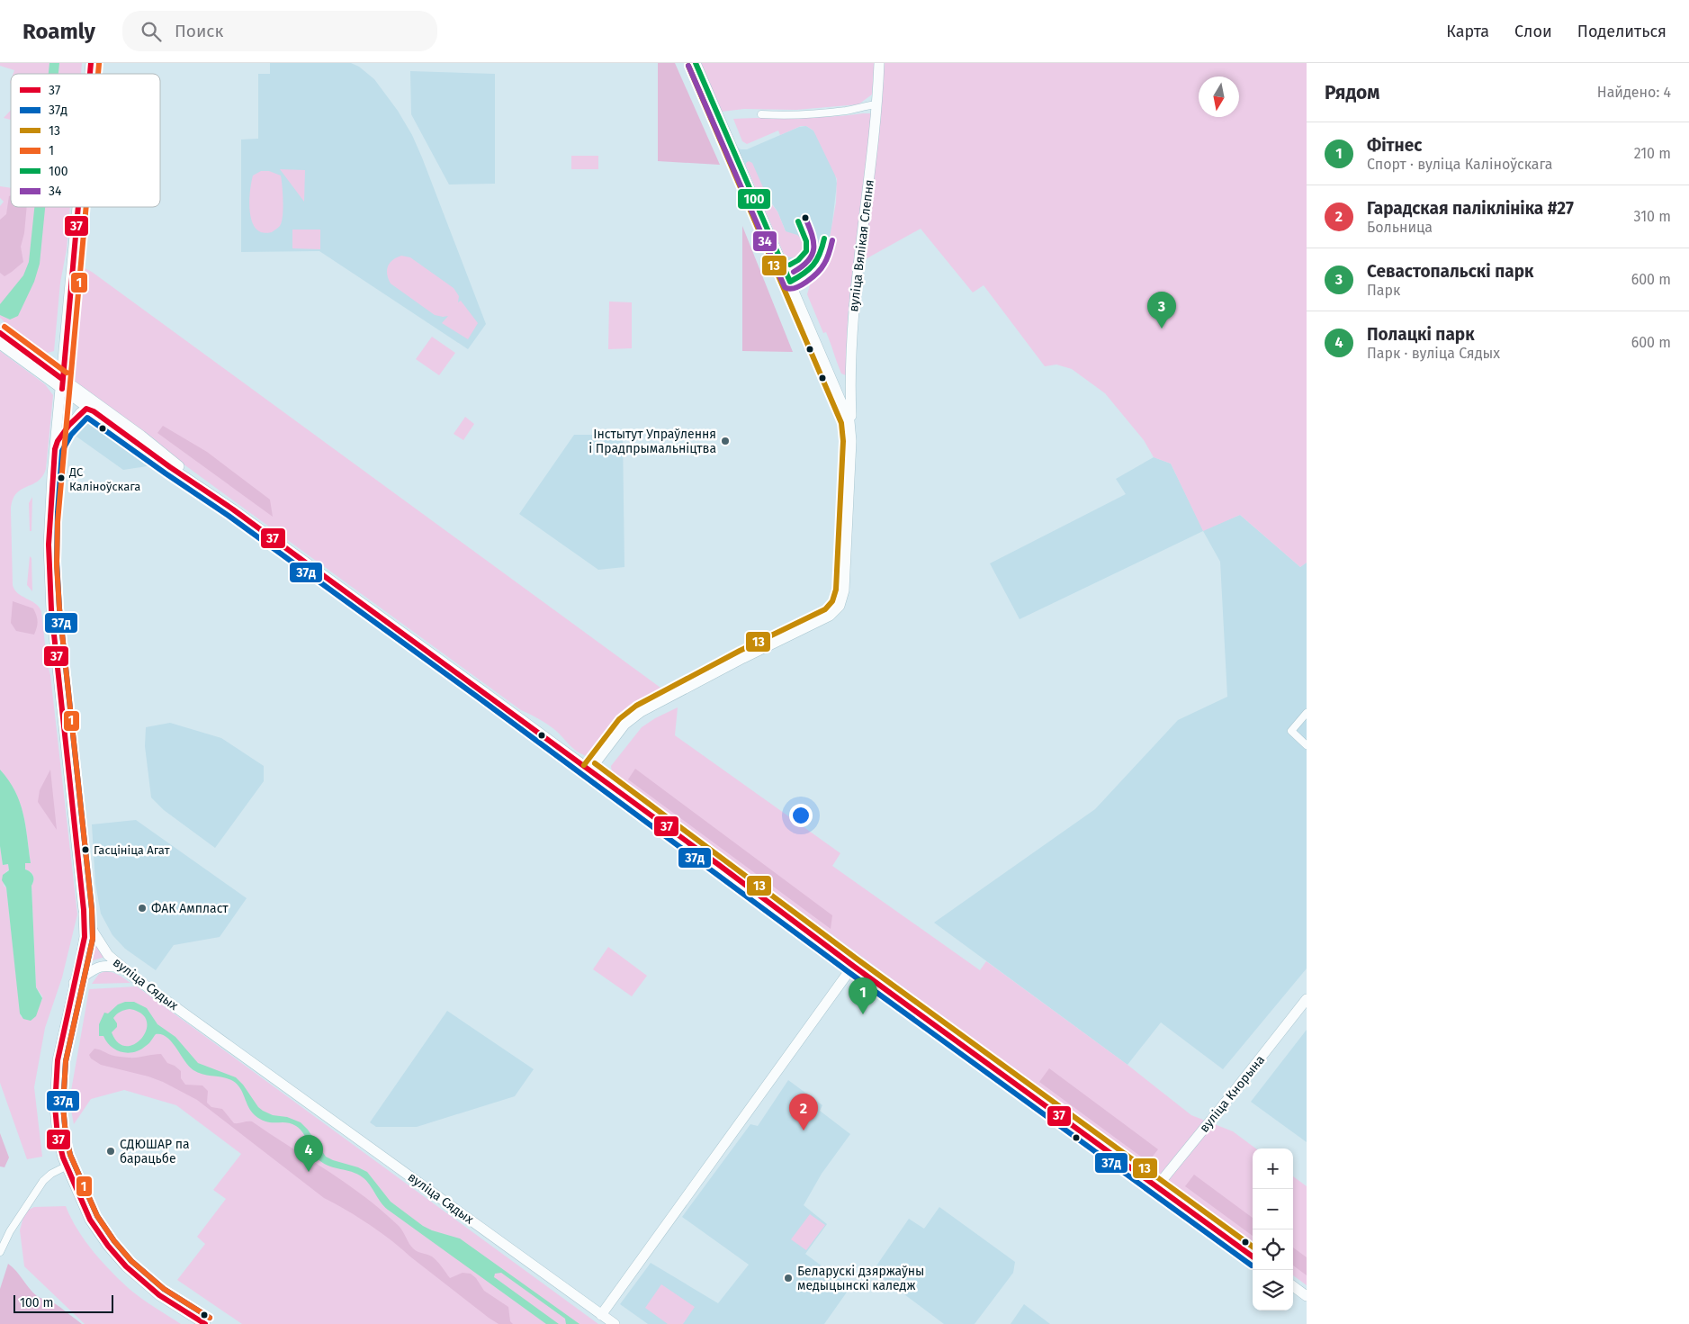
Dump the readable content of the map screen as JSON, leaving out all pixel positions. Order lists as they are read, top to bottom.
{
  "streets": {
    "main road": ["вуліца Вялікая Слепня", "вуліца Сядых", "вуліца Кнорына"]
  },
  "places": [
    "Інстытут Упраўлення і Прадпрымальніцтва",
    "ДС Каліноўскага",
    "Гасцініца Агат",
    "ФАК Ампласт",
    "СДЮШАР па барацьбе",
    "Беларускі дзяржаўны медыцынскі каледж"
  ],
  "lines": [
    "transit line 37",
    "transit line 100",
    "transit line 1",
    "transit line 13",
    "transit line 34",
    "transit line 37д"
  ],
  "legend": [
    "37",
    "37д",
    "13",
    "1",
    "100",
    "34"
  ],
  "scale_bar": "100 m",
  "north": "bottom",
  "page": {
    "header": "Roamly",
    "search": "Поиск",
    "nav": ["Карта", "Слои", "Поделиться"],
    "heading": ["Рядом", "Найдено: 4"],
    "list": [
      {
        "mark": "1",
        "name": "Фітнес",
        "note": "Спорт · вуліца Каліноўскага",
        "value": "210 m"
      },
      {
        "mark": "2",
        "name": "Гарадская паліклініка #27",
        "note": "Больница",
        "value": "310 m"
      },
      {
        "mark": "3",
        "name": "Севастопальскі парк",
        "note": "Парк",
        "value": "600 m"
      },
      {
        "mark": "4",
        "name": "Полацкі парк",
        "note": "Парк · вуліца Сядых",
        "value": "600 m"
      }
    ],
    "pins": [
      "3",
      "1",
      "2",
      "4"
    ],
    "map_buttons": ["+", "−"],
    "scale": "100 m"
  }
}
